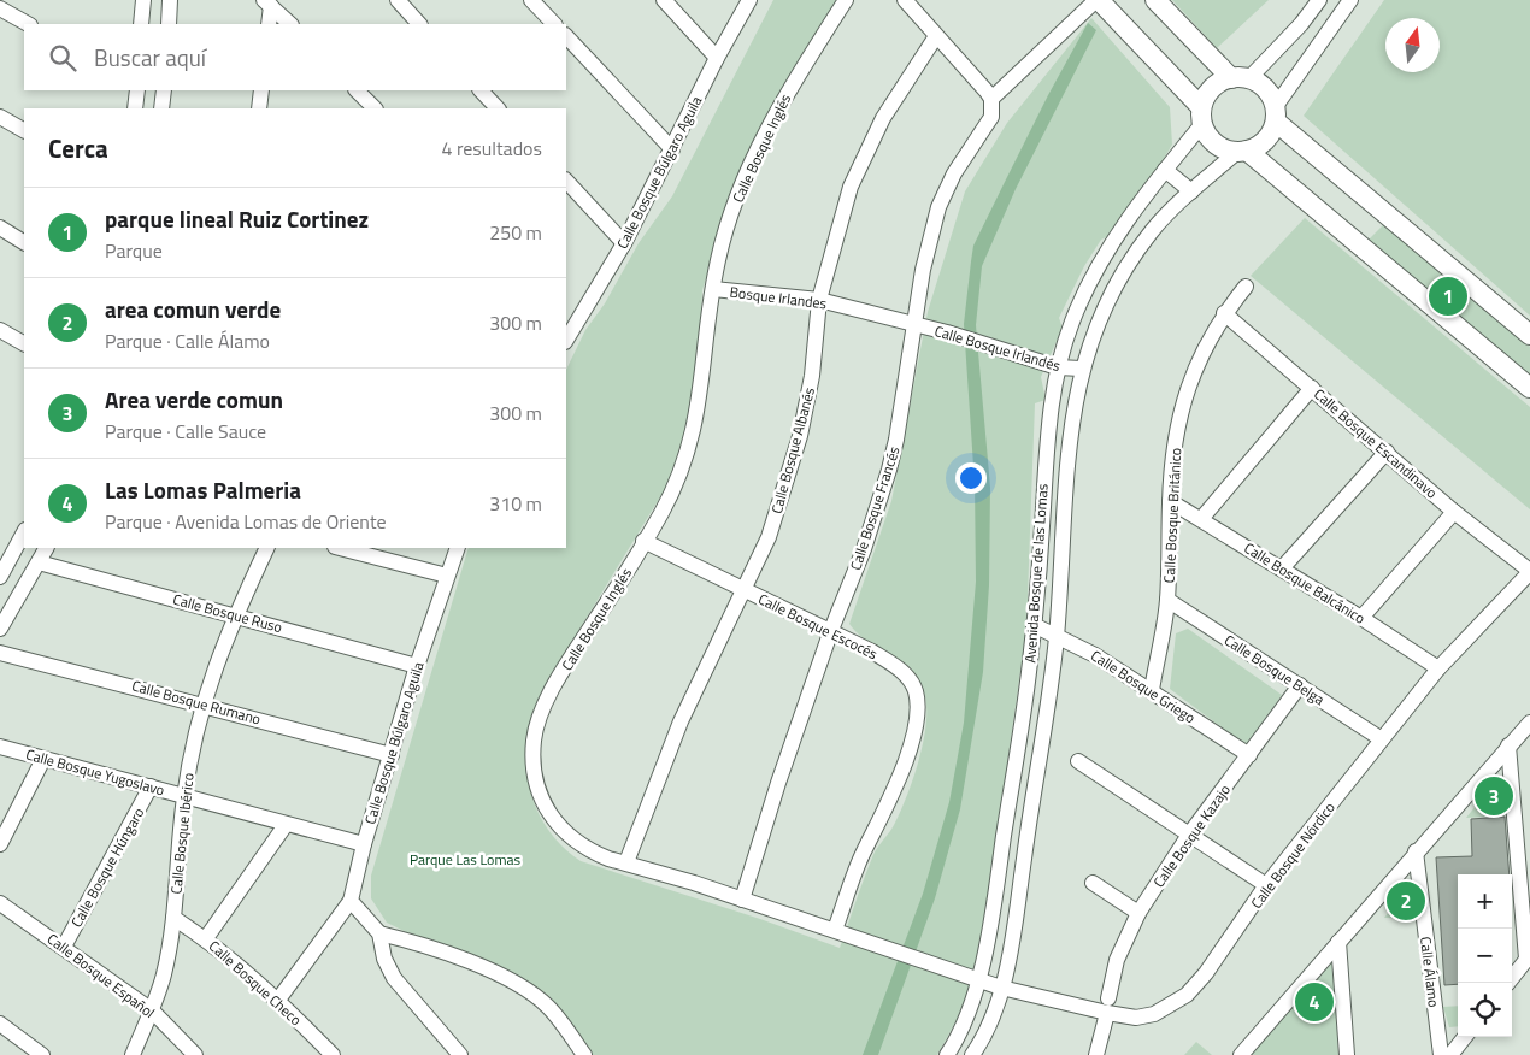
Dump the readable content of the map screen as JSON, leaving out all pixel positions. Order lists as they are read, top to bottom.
{
  "streets": {
    "street": [
      "Calle Bosque Inglés",
      "Calle Bosque Búlgaro Aguila",
      "Bosque Irlandes",
      "Calle Bosque Irlandés",
      "Calle Bosque Escandinavo",
      "Calle Bosque Albanés",
      "Calle Bosque Francés",
      "Calle Bosque Británico",
      "Avenida Bosque de las Lomas",
      "Calle Bosque Balcánico",
      "Calle Bosque Ruso",
      "Calle Bosque Escocés",
      "Calle Bosque Belga",
      "Calle Bosque Griego",
      "Calle Bosque Rumano",
      "Calle Bosque Yugoslavo",
      "Calle Bosque Ibérico",
      "Calle Bosque Kazajo",
      "Calle Bosque Nórdico",
      "Calle Bosque Húngaro",
      "Calle Álamo",
      "Calle Bosque Español",
      "Calle Bosque Checo"
    ]
  },
  "crossings": [
    ["Calle Bosque Inglés", "Bosque Irlandes"],
    ["Calle Bosque Inglés", "Calle Bosque Albanés"],
    ["Calle Bosque Inglés", "Calle Bosque Francés"],
    ["Calle Bosque Inglés", "Avenida Bosque de las Lomas"],
    ["Calle Bosque Inglés", "Calle Bosque Escocés"],
    ["Calle Bosque Inglés", "Calle Bosque Nórdico"],
    ["Calle Bosque Búlgaro Aguila", "Calle Bosque Ruso"],
    ["Calle Bosque Búlgaro Aguila", "Calle Bosque Rumano"],
    ["Calle Bosque Búlgaro Aguila", "Calle Bosque Yugoslavo"],
    ["Bosque Irlandes", "Calle Bosque Irlandés"],
    ["Bosque Irlandes", "Calle Bosque Albanés"],
    ["Bosque Irlandes", "Calle Bosque Francés"],
    ["Calle Bosque Irlandés", "Calle Bosque Francés"],
    ["Calle Bosque Irlandés", "Avenida Bosque de las Lomas"],
    ["Calle Bosque Escandinavo", "Calle Bosque Británico"],
    ["Calle Bosque Escandinavo", "Calle Bosque Nórdico"],
    ["Calle Bosque Albanés", "Calle Bosque Escocés"],
    ["Calle Bosque Francés", "Calle Bosque Escocés"],
    ["Calle Bosque Británico", "Calle Bosque Balcánico"],
    ["Calle Bosque Británico", "Calle Bosque Belga"],
    ["Calle Bosque Británico", "Calle Bosque Griego"],
    ["Avenida Bosque de las Lomas", "Calle Bosque Griego"],
    ["Avenida Bosque de las Lomas", "Calle Bosque Nórdico"],
    ["Calle Bosque Balcánico", "Calle Bosque Nórdico"],
    ["Calle Bosque Ruso", "Calle Bosque Ibérico"],
    ["Calle Bosque Belga", "Calle Bosque Kazajo"],
    ["Calle Bosque Belga", "Calle Bosque Nórdico"],
    ["Calle Bosque Griego", "Calle Bosque Kazajo"],
    ["Calle Bosque Rumano", "Calle Bosque Ibérico"],
    ["Calle Bosque Yugoslavo", "Calle Bosque Ibérico"],
    ["Calle Bosque Yugoslavo", "Calle Bosque Húngaro"],
    ["Calle Bosque Ibérico", "Calle Bosque Español"],
    ["Calle Bosque Ibérico", "Calle Bosque Checo"],
    ["Calle Bosque Kazajo", "Calle Bosque Nórdico"],
    ["Calle Bosque Húngaro", "Calle Bosque Español"]
  ],
  "parks": ["Parque Las Lomas"],
  "north": "top",
  "page": {
    "search": "Buscar aquí",
    "heading": ["Cerca", "4 resultados"],
    "list": [
      {
        "mark": "1",
        "name": "parque lineal Ruiz Cortinez",
        "note": "Parque",
        "value": "250 m"
      },
      {
        "mark": "2",
        "name": "area comun verde",
        "note": "Parque · Calle Álamo",
        "value": "300 m"
      },
      {
        "mark": "3",
        "name": "Area verde comun",
        "note": "Parque · Calle Sauce",
        "value": "300 m"
      },
      {
        "mark": "4",
        "name": "Las Lomas Palmeria",
        "note": "Parque · Avenida Lomas de Oriente",
        "value": "310 m"
      }
    ],
    "pins": [
      "1",
      "3",
      "2",
      "4"
    ],
    "map_buttons": ["+", "−"]
  }
}
